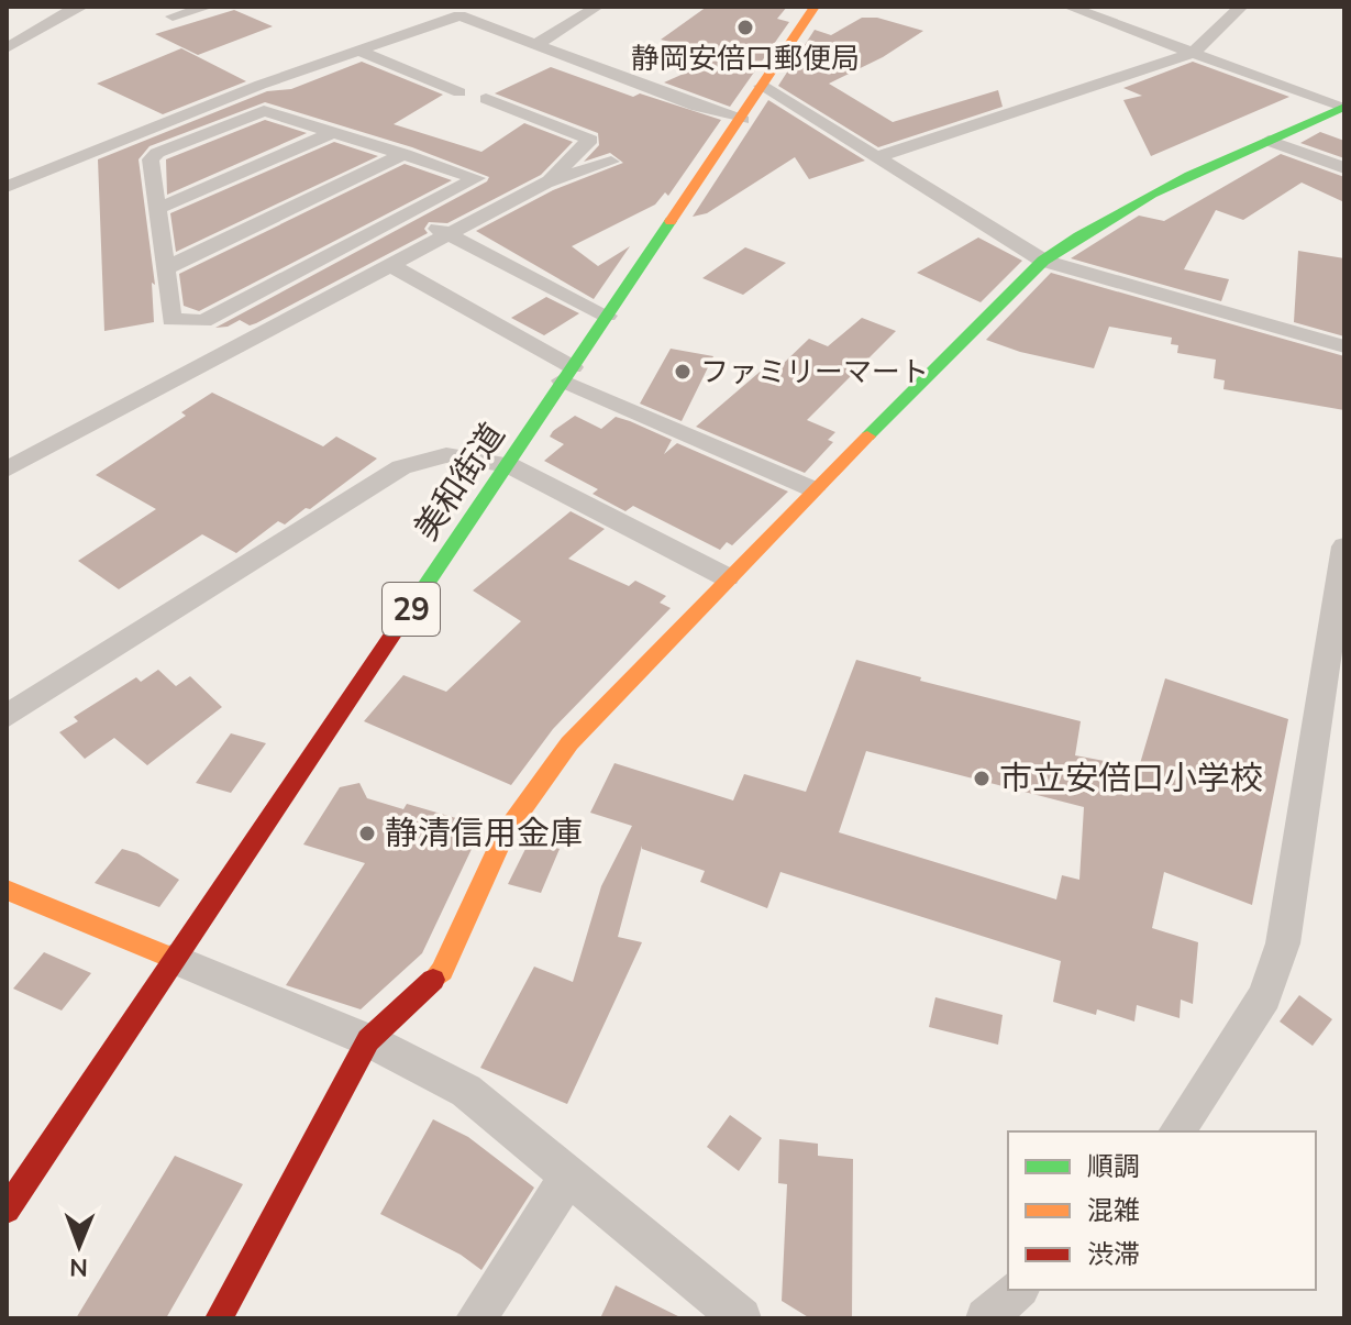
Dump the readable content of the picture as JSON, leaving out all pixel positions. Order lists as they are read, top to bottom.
{
  "streets": {
    "street": ["美和街道", "29"]
  },
  "places": [
    "静岡安倍口郵便局",
    "ファミリーマート",
    "市立安倍口小学校",
    "静清信用金庫"
  ],
  "legend": ["順調", "混雑", "渋滞"],
  "north": "bottom"
}
